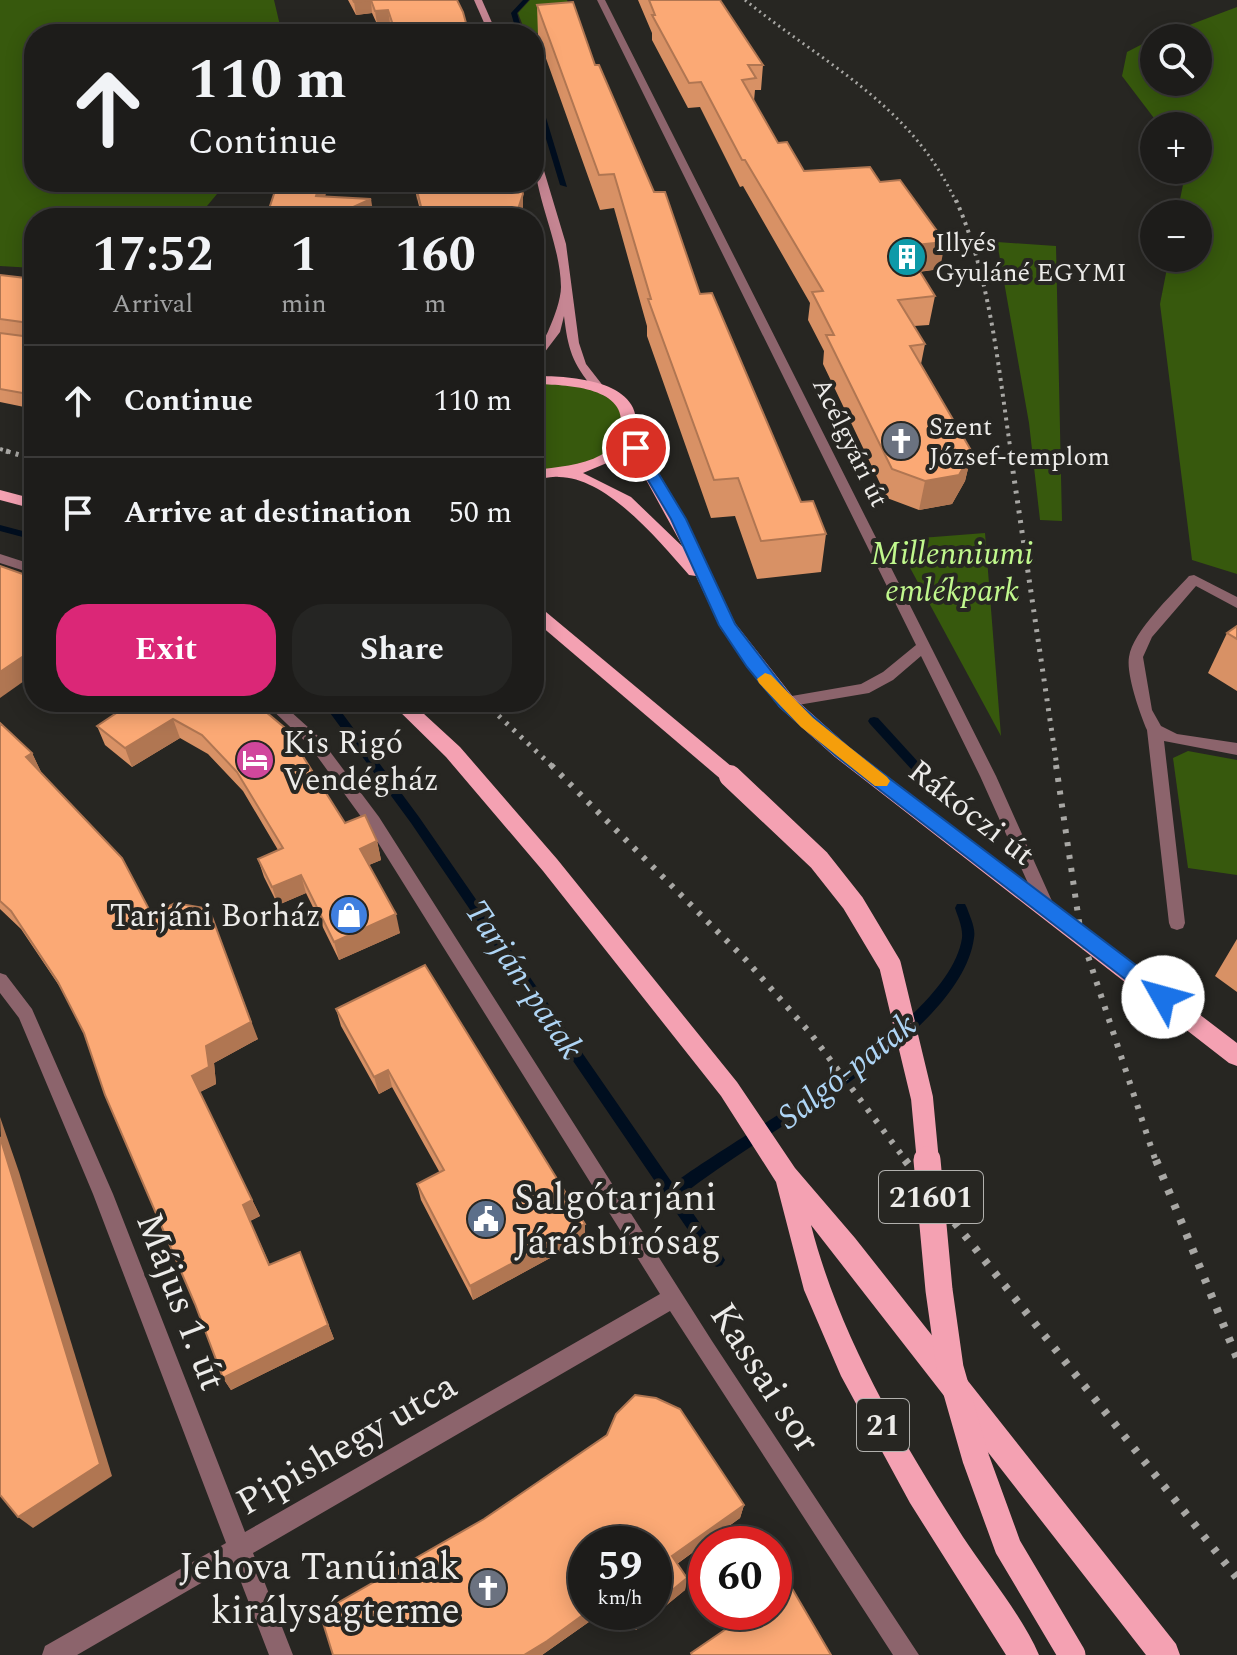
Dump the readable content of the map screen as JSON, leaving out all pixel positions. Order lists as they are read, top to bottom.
{
  "streets": {
    "main road": ["Rákóczi út", "21601", "21"],
    "street": [
      "Acélgyári út",
      "Május 1. út",
      "Kassai sor",
      "Pipishegy utca"
    ]
  },
  "crossings": [
    ["Acélgyári út", "Rákóczi út"],
    ["Május 1. út", "Pipishegy utca"],
    ["Kassai sor", "Pipishegy utca"]
  ],
  "water": ["Tarján-patak", "Salgó-patak"],
  "parks": ["Millenniumi emlékpark"],
  "places": {
    "building": ["Illyés Gyuláné EGYMI"],
    "church": ["Szent József-templom", "Jehova Tanúinak királyságterme"],
    "hotel": ["Kis Rigó Vendégház"],
    "shop": ["Tarjáni Borház"],
    "public building": ["Salgótarjáni Járásbíróság"]
  },
  "page": {
    "map_buttons": ["+", "−"],
    "turn": ["110 m", "Continue"],
    "eta": [
      "17:52",
      "Arrival",
      "1",
      "min",
      "160",
      "m"
    ],
    "list": [
      {
        "name": "Continue",
        "value": "110 m"
      },
      {
        "name": "Arrive at destination",
        "value": "50 m"
      }
    ],
    "buttons": ["Exit", "Share"],
    "speed": "59 km/h",
    "limit": "60"
  }
}
